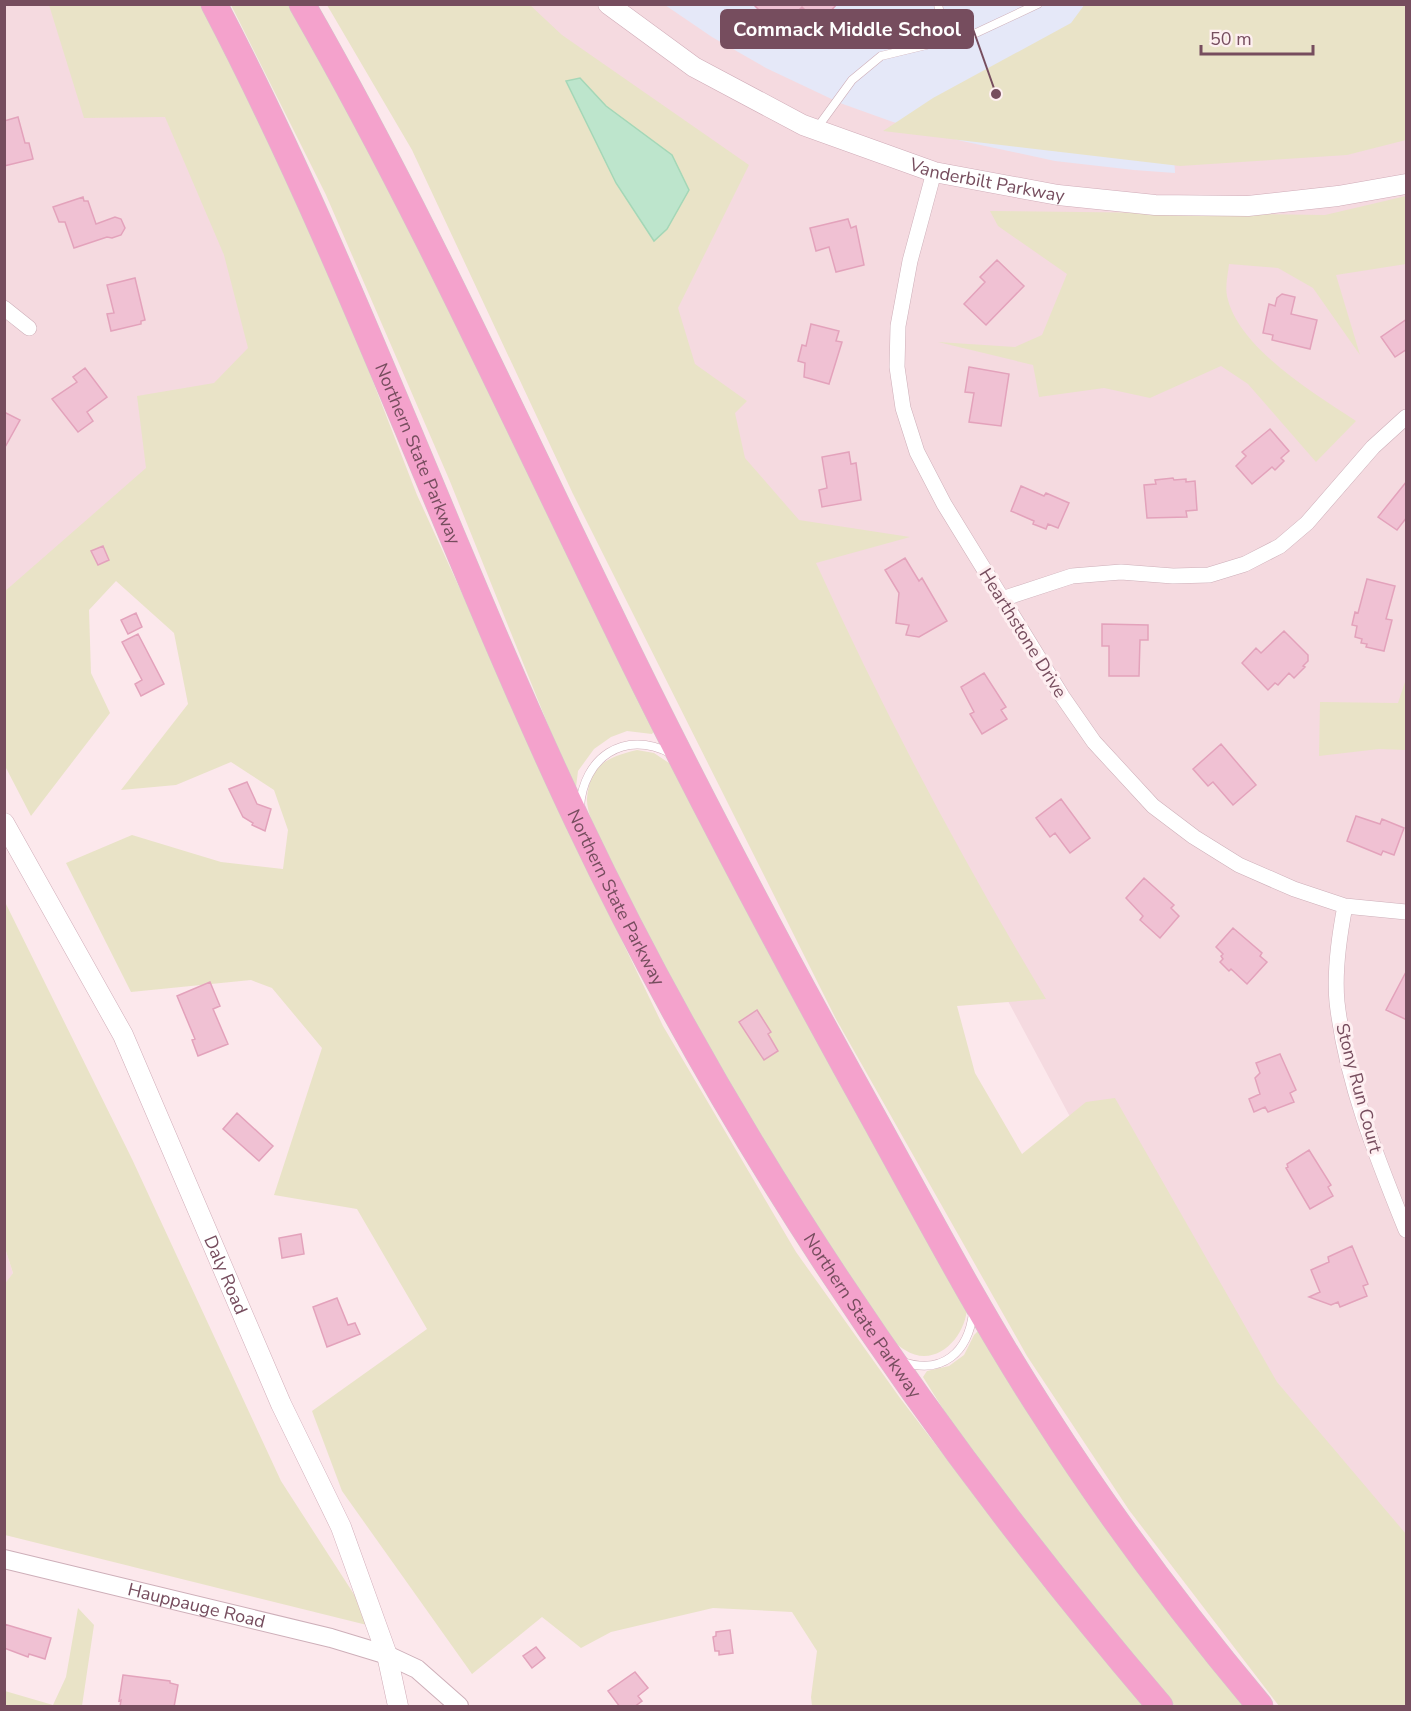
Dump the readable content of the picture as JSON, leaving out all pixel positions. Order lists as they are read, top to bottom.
{
  "streets": {
    "highway": ["Northern State Parkway"],
    "main road": ["Vanderbilt Parkway", "Daly Road"],
    "street": ["Hearthstone Drive", "Stony Run Court", "Hauppauge Road"]
  },
  "crossings": [
    ["Vanderbilt Parkway", "Hearthstone Drive"],
    ["Hearthstone Drive", "Stony Run Court"],
    ["Daly Road", "Hauppauge Road"]
  ],
  "places": ["Commack Middle School"],
  "scale_bar": "50 m"
}
